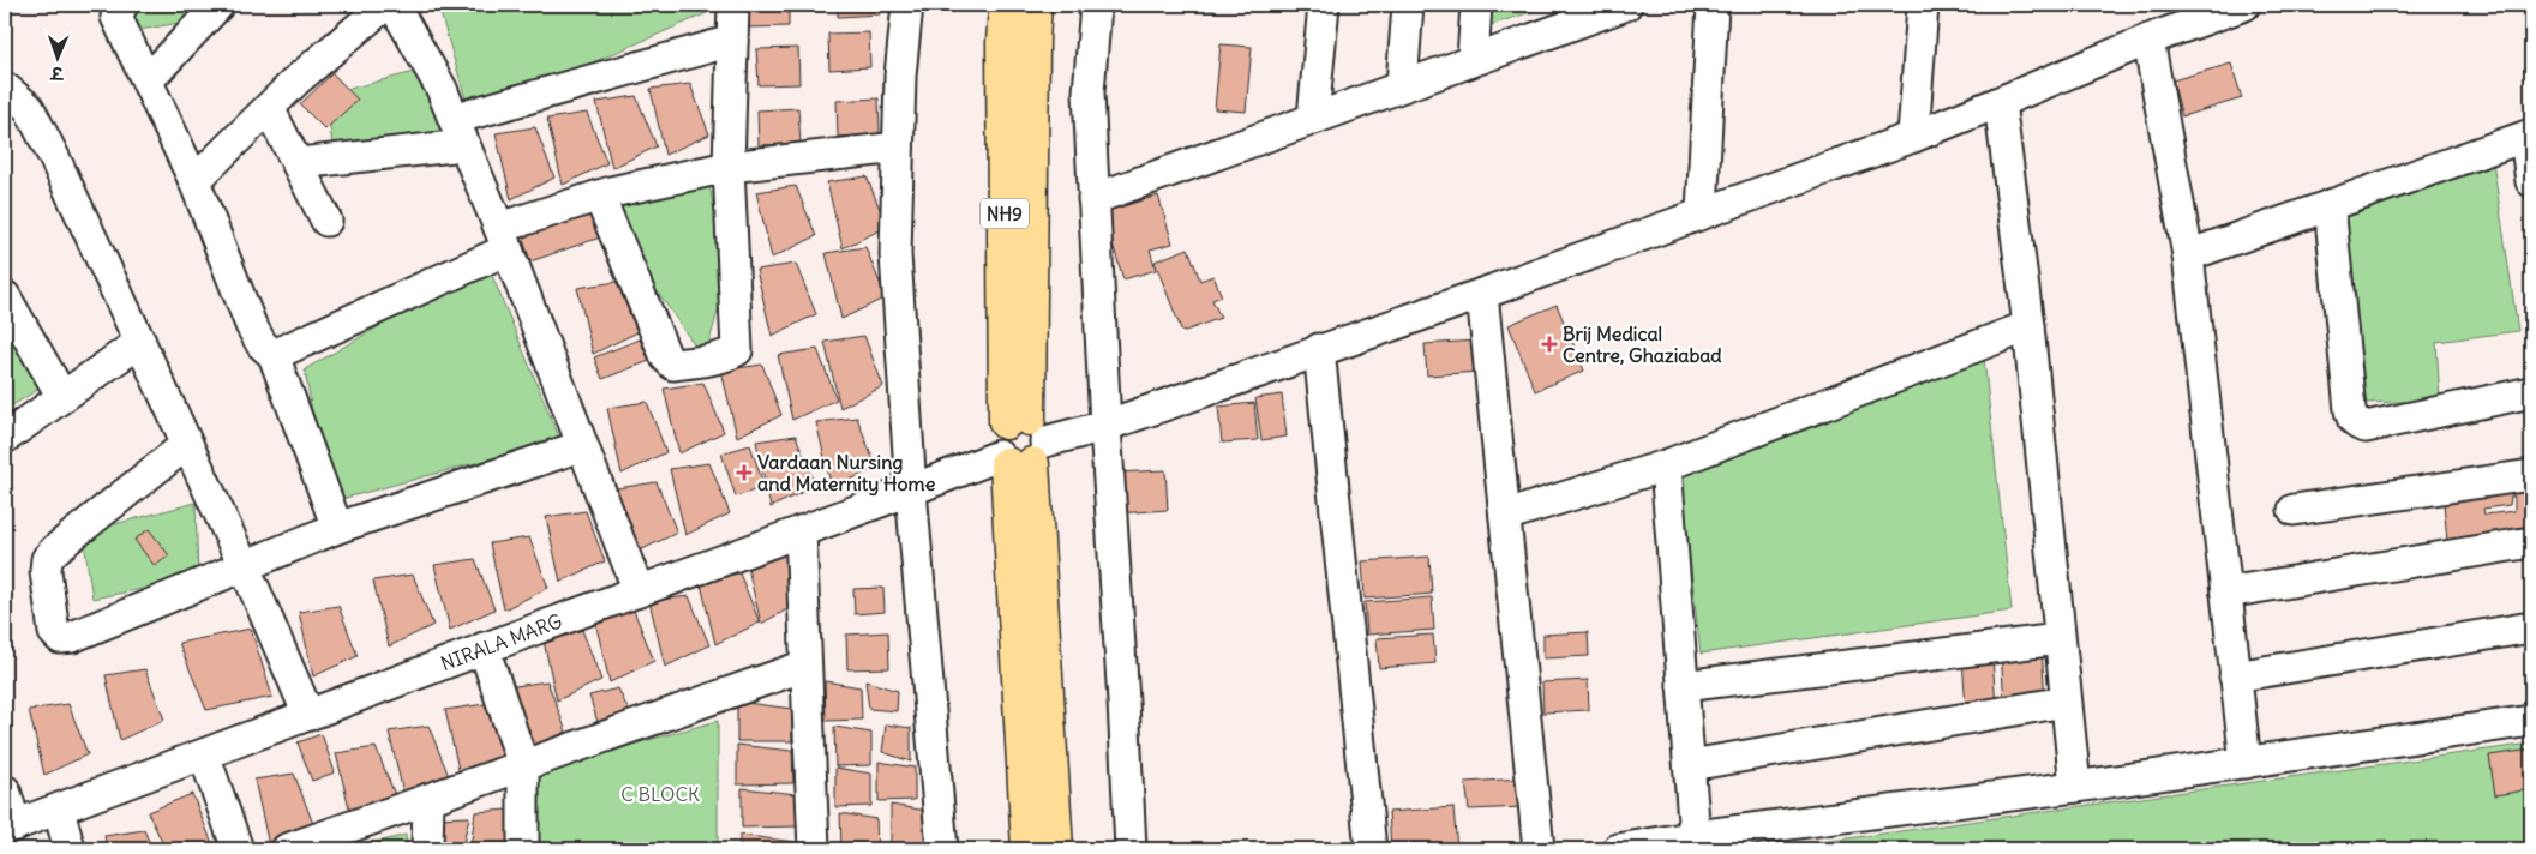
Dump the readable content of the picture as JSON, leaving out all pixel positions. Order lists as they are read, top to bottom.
{
  "streets": {
    "highway": ["NH9"],
    "street": ["NIRALA MARG"]
  },
  "crossings": [
    ["NH9", "NIRALA MARG"]
  ],
  "parks": ["C BLOCK"],
  "places": {
    "health": ["Brij Medical Centre, Ghaziabad", "Vardaan Nursing and Maternity Home"]
  },
  "north": "bottom"
}
